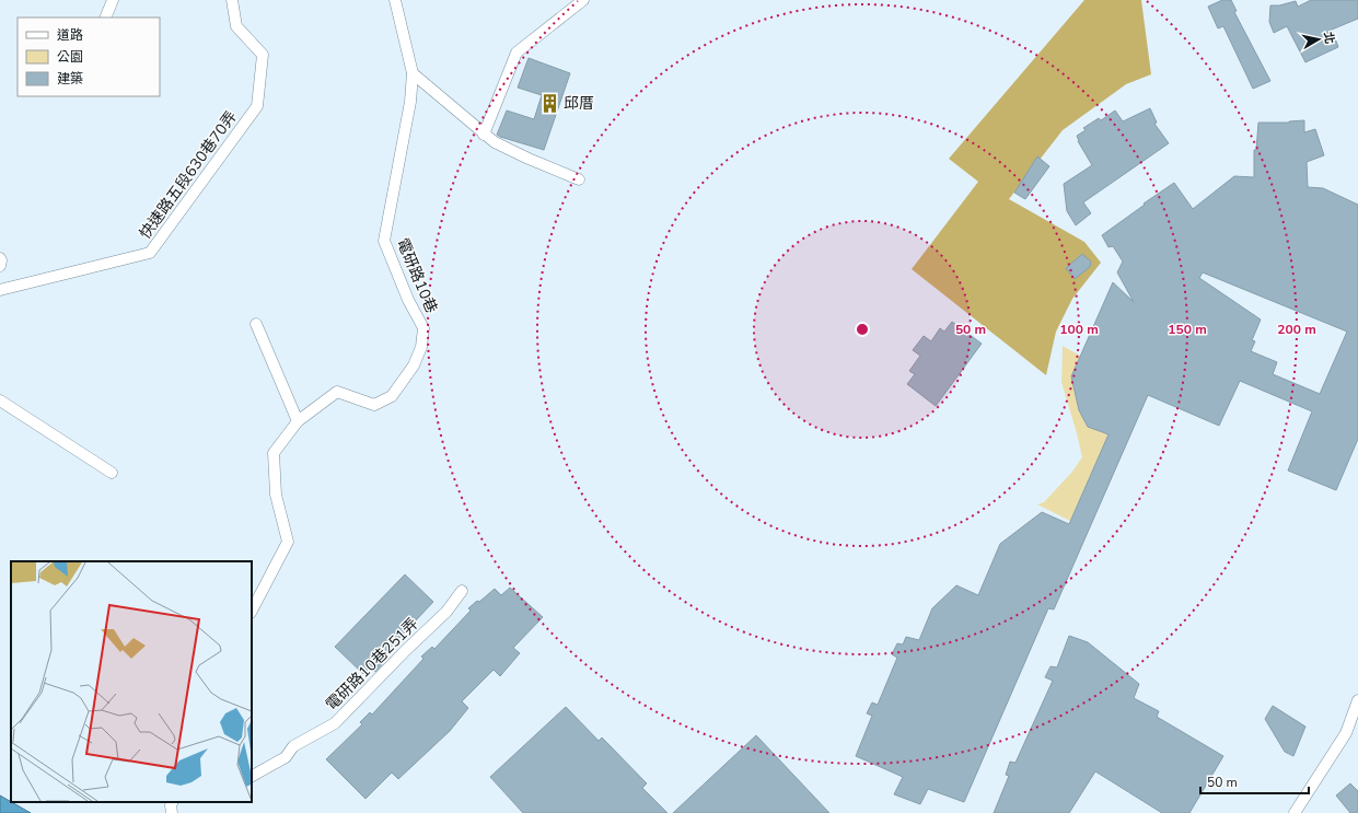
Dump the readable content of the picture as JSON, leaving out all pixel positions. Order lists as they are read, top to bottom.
{
  "streets": {
    "street": ["快速路五段630巷70弄", "電研路10巷", "電研路10巷251弄"]
  },
  "places": {
    "building": ["邱厝"]
  },
  "legend": ["道路", "公園", "建築"],
  "scale_bar": "50 m",
  "north": "right",
  "rings": [
    "50 m",
    "100 m",
    "150 m",
    "200 m"
  ]
}
